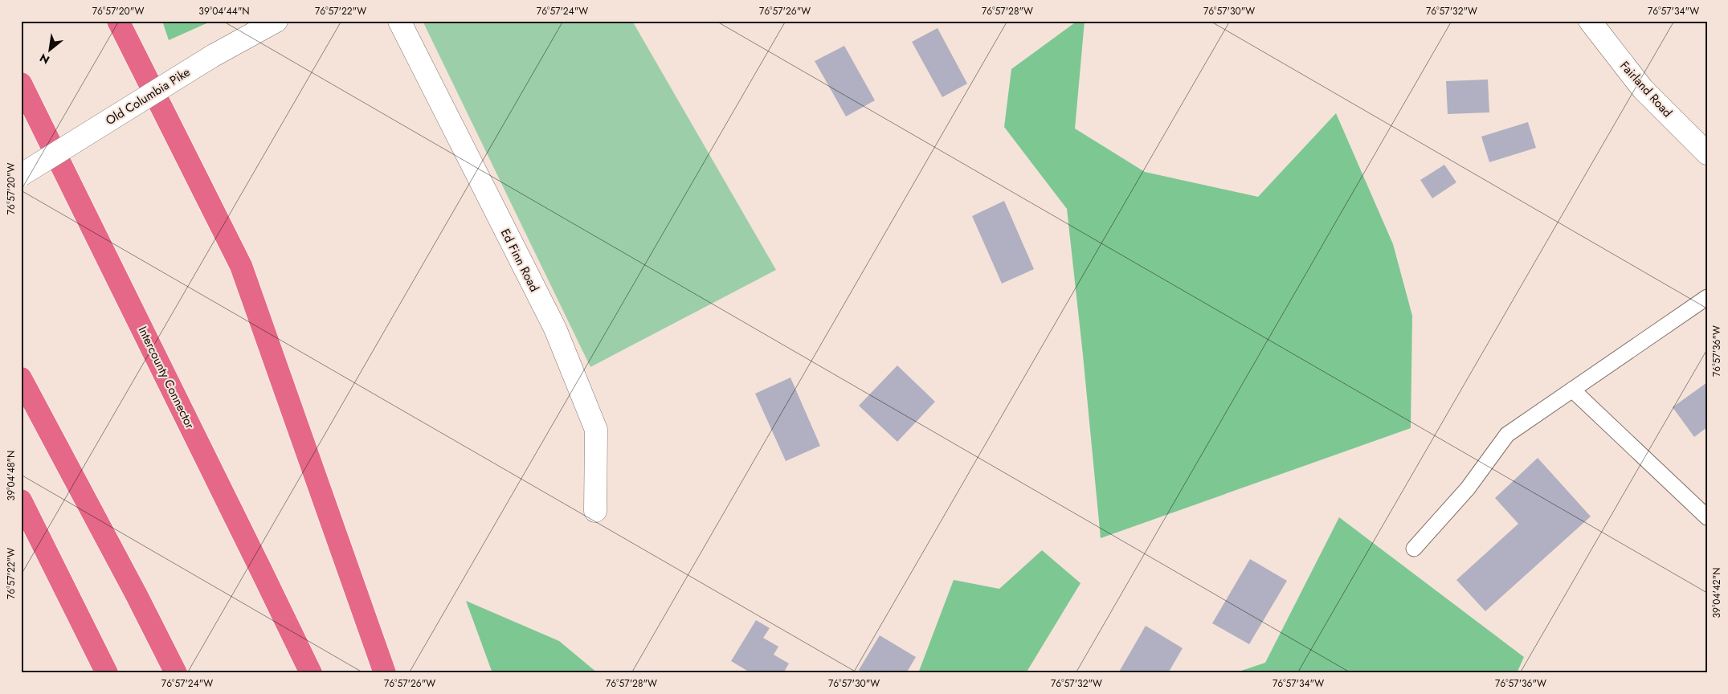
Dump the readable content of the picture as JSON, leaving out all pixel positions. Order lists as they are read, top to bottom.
{
  "streets": {
    "highway": ["Intercounty Connector"],
    "street": ["Fairland Road", "Old Columbia Pike", "Ed Finn Road"]
  },
  "north": "bottom left",
  "coordinates": [
    "76°57'20\"W",
    "39°04'44\"N",
    "76°57'22\"W",
    "76°57'24\"W",
    "76°57'26\"W",
    "76°57'28\"W",
    "76°57'30\"W",
    "76°57'32\"W",
    "76°57'34\"W",
    "76°57'36\"W",
    "39°04'48\"N",
    "39°04'42\"N"
  ]
}
